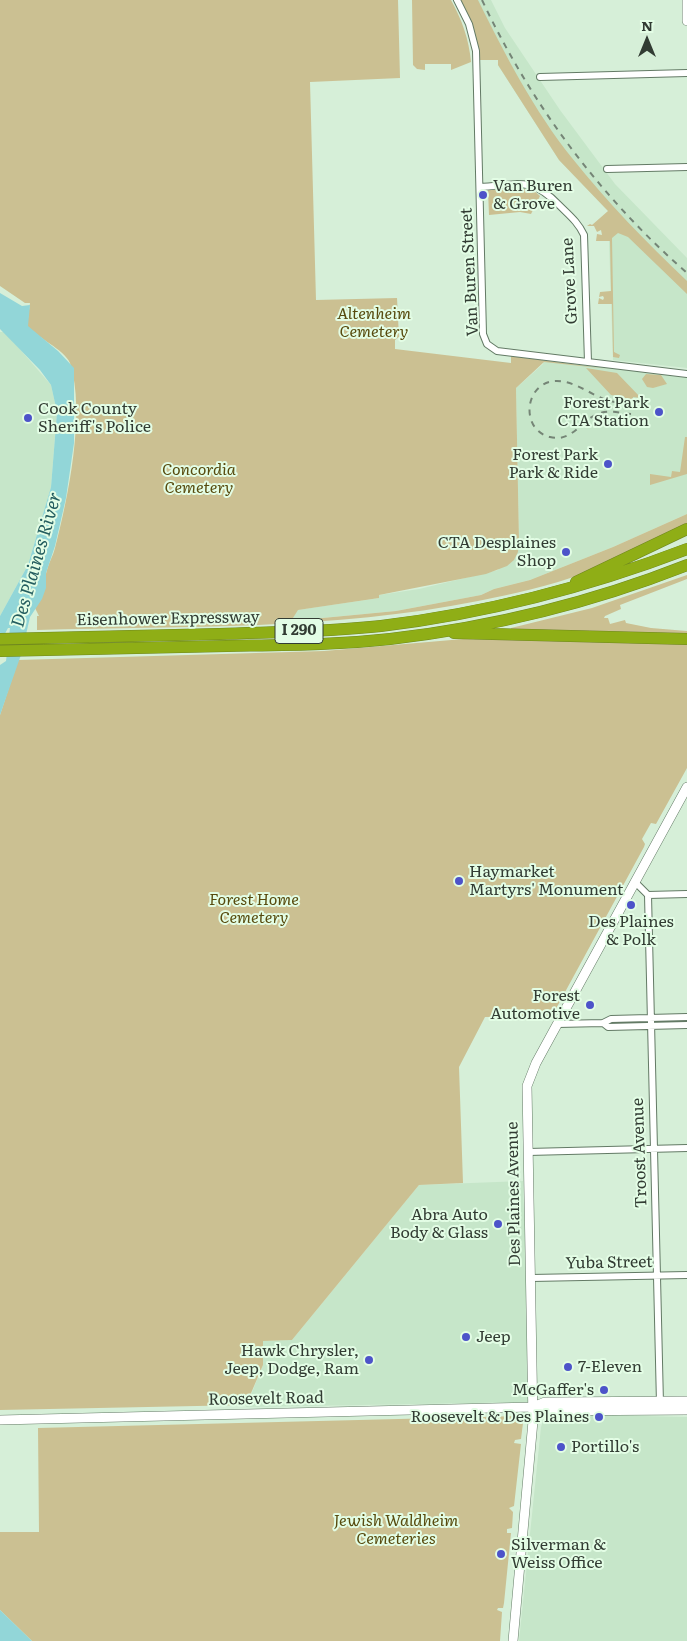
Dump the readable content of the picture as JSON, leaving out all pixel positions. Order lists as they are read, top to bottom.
{
  "streets": {
    "highway": ["Eisenhower Expressway", "I 290"],
    "main road": ["Des Plaines Avenue", "Roosevelt Road"],
    "street": [
      "Van Buren Street",
      "Grove Lane",
      "Troost Avenue",
      "Yuba Street"
    ]
  },
  "crossings": [
    ["Van Buren Street", "Grove Lane"],
    ["Troost Avenue", "Yuba Street"],
    ["Troost Avenue", "Roosevelt Road"],
    ["Des Plaines Avenue", "Yuba Street"],
    ["Des Plaines Avenue", "Roosevelt Road"]
  ],
  "water": ["Des Plaines River"],
  "parks": [
    "Altenheim Cemetery",
    "Concordia Cemetery",
    "Forest Home Cemetery",
    "Jewish Waldheim Cemeteries"
  ],
  "places": [
    "Van Buren & Grove",
    "Forest Park CTA Station",
    "Cook County Sheriff's Police",
    "Forest Park Park & Ride",
    "CTA Desplaines Shop",
    "Haymarket Martyrs' Monument",
    "Des Plaines & Polk",
    "Forest Automotive",
    "Abra Auto Body & Glass",
    "Jeep",
    "Hawk Chrysler, Jeep, Dodge, Ram",
    "7-Eleven",
    "McGaffer's",
    "Roosevelt & Des Plaines",
    "Portillo's",
    "Silverman & Weiss Office"
  ],
  "north": "top"
}
